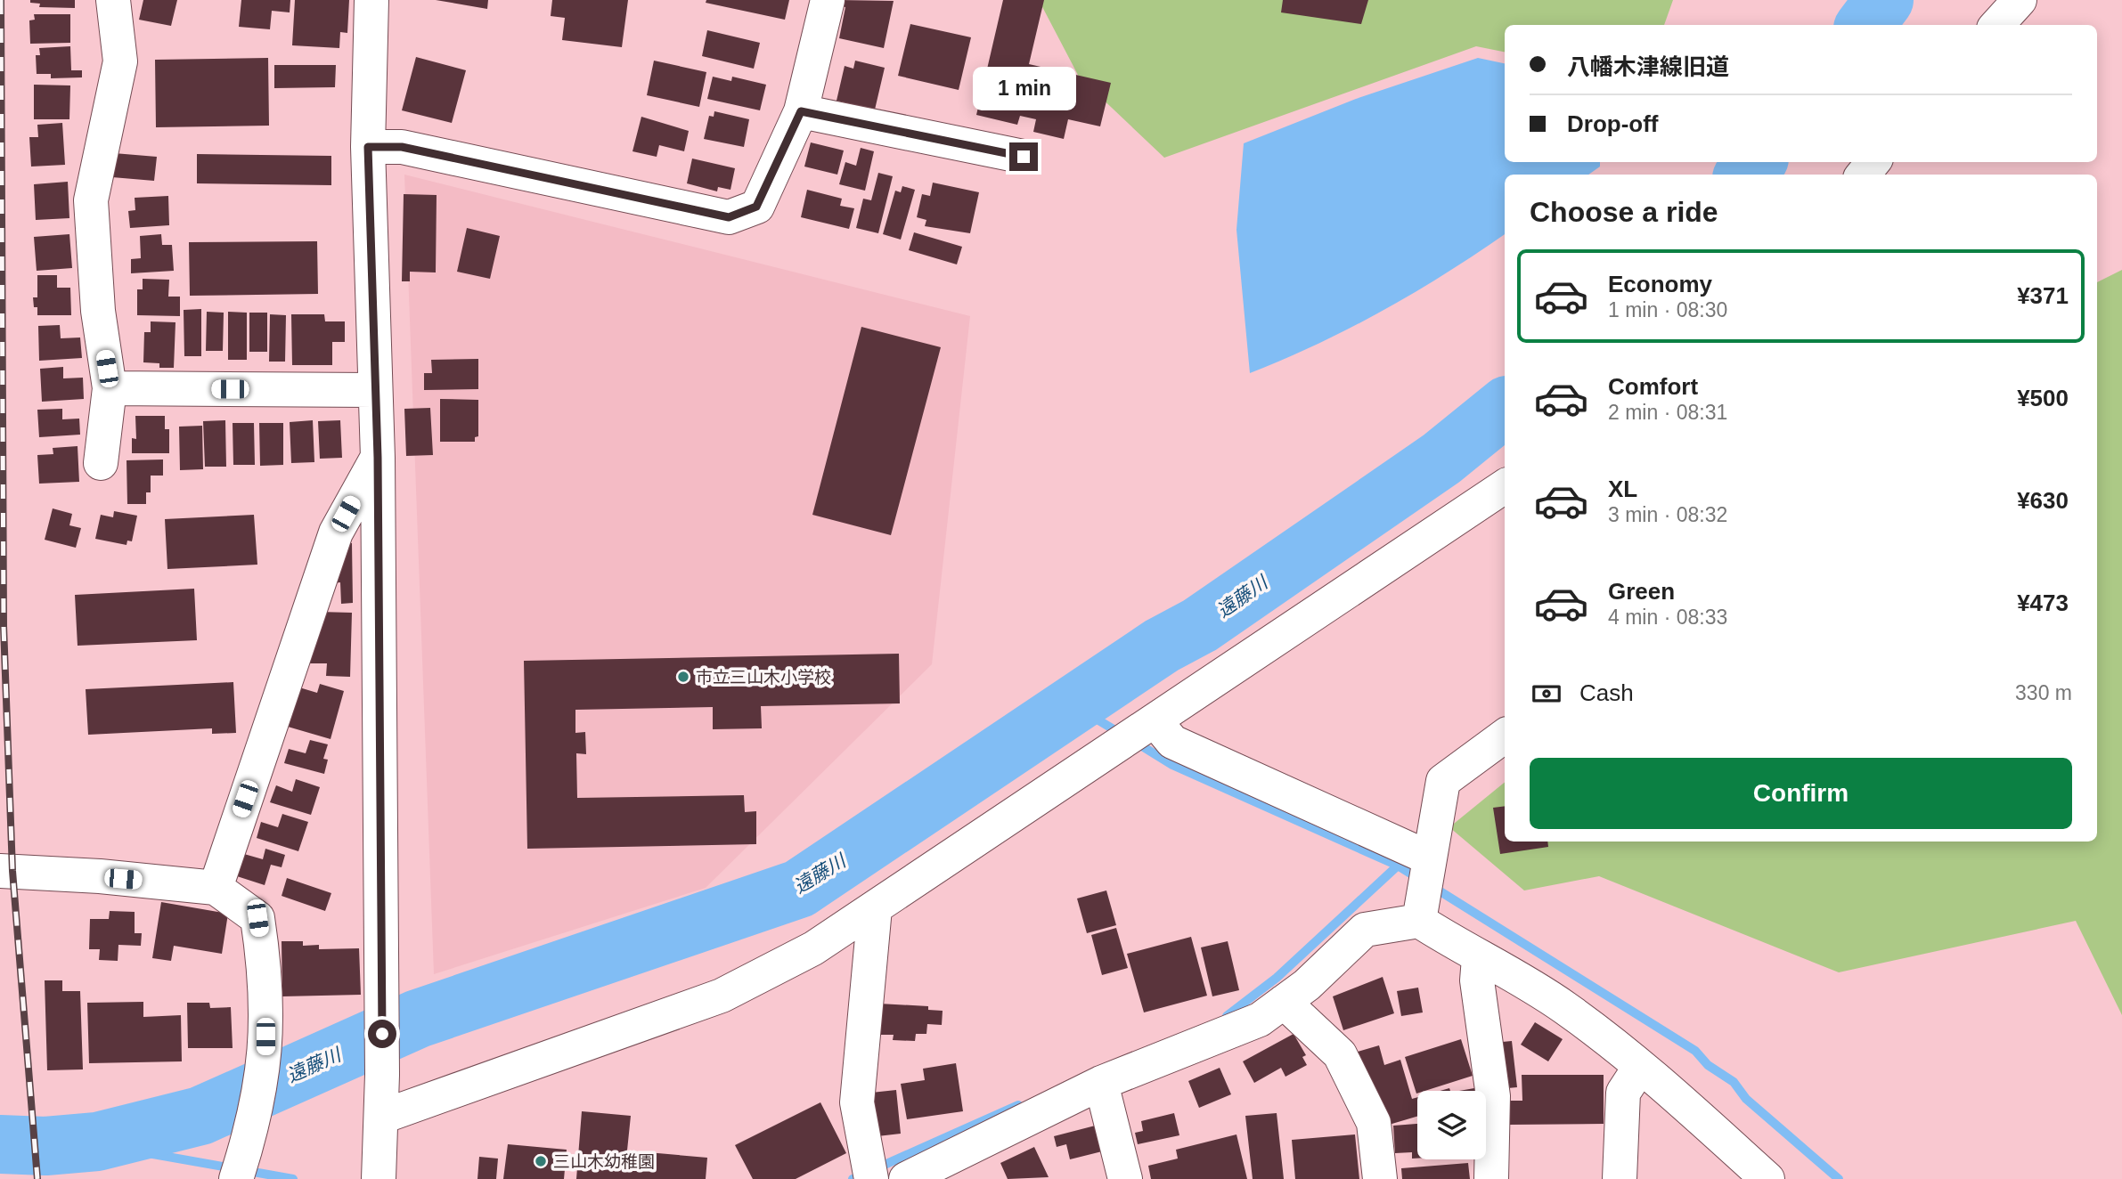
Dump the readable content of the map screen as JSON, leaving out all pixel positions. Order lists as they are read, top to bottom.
{
  "water": ["遠藤川"],
  "places": ["市立三山木小学校", "三山木幼稚園"],
  "page": {
    "banner": ["八幡木津線旧道", "Drop-off"],
    "bubble": "1 min",
    "heading": "Choose a ride",
    "list": [
      {
        "name": "Economy",
        "note": "1 min · 08:30",
        "value": "¥371"
      },
      {
        "name": "Comfort",
        "note": "2 min · 08:31",
        "value": "¥500"
      },
      {
        "name": "XL",
        "note": "3 min · 08:32",
        "value": "¥630"
      },
      {
        "name": "Green",
        "note": "4 min · 08:33",
        "value": "¥473"
      }
    ],
    "pay": ["Cash", "330 m"],
    "buttons": "Confirm"
  }
}
